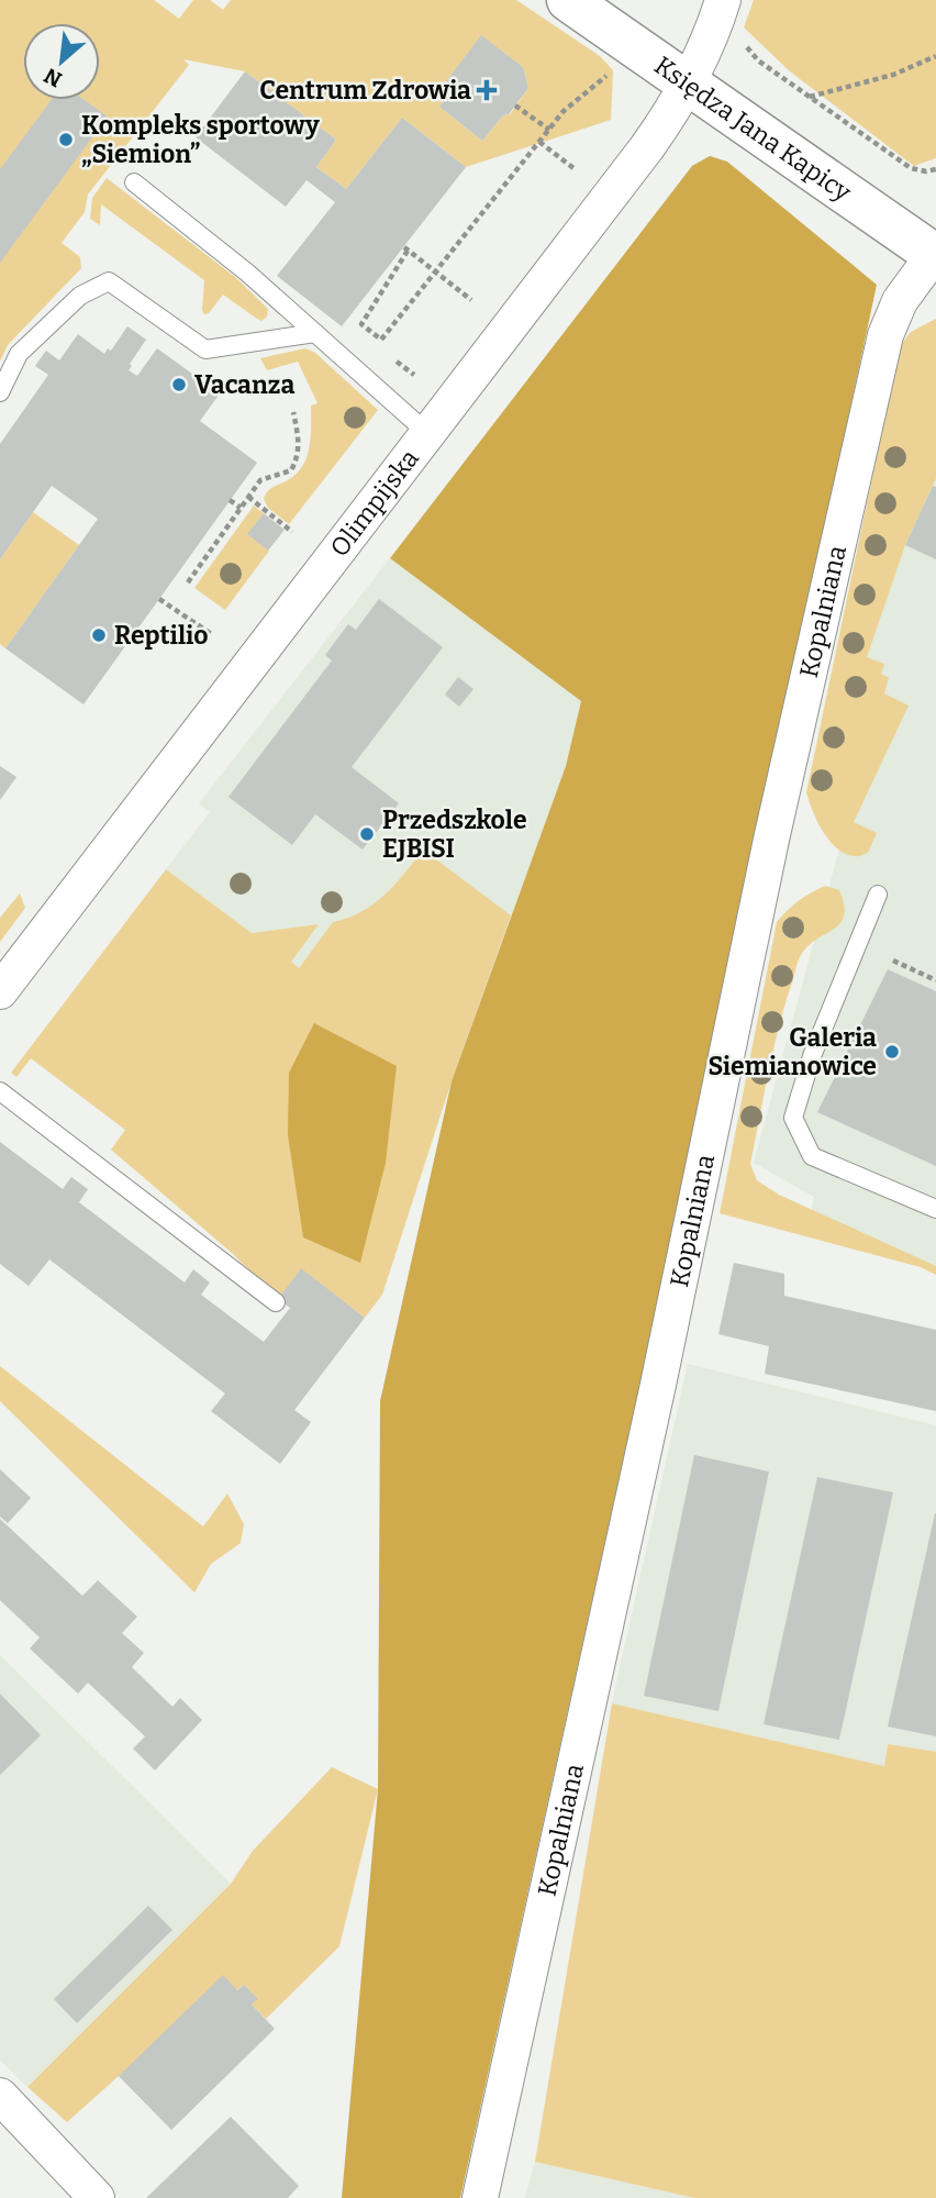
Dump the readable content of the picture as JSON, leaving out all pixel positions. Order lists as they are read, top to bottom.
{
  "streets": {
    "street": ["Księdza Jana Kapicy", "Olimpijska", "Kopalniana"]
  },
  "crossings": [
    ["Księdza Jana Kapicy", "Olimpijska"],
    ["Księdza Jana Kapicy", "Kopalniana"]
  ],
  "places": {
    "health": ["Centrum Zdrowia"],
    "other": [
      "Kompleks sportowy „Siemion”",
      "Vacanza",
      "Reptilio",
      "Przedszkole EJBISI",
      "Galeria Siemianowice"
    ]
  },
  "north": "bottom left"
}
